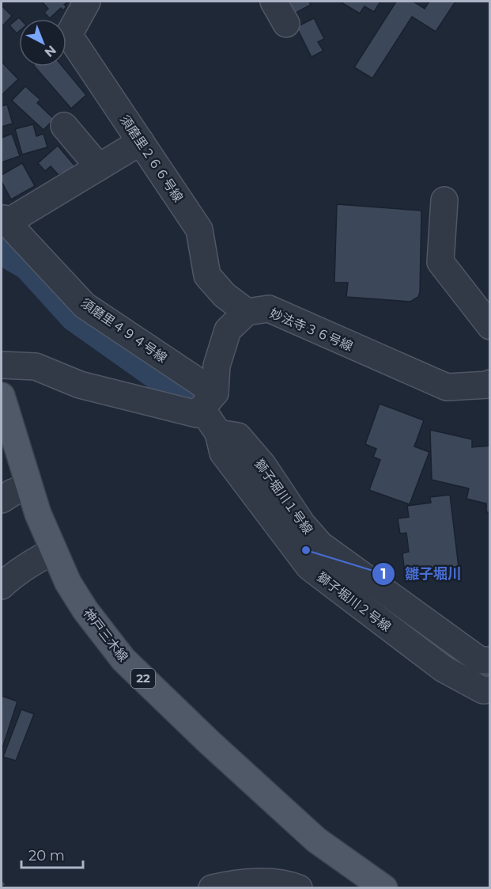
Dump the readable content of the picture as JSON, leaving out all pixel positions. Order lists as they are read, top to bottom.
{
  "streets": {
    "main road": ["神戸三木線", "22"],
    "street": [
      "須磨里２６６号線",
      "妙法寺３６号線",
      "須磨里４９４号線",
      "獅子堀川１号線",
      "獅子堀川２号線"
    ]
  },
  "crossings": [
    ["須磨里２６６号線", "妙法寺３６号線"],
    ["獅子堀川１号線", "獅子堀川２号線"]
  ],
  "places": ["雛子堀川"],
  "scale_bar": "20 m",
  "north": "bottom right"
}
